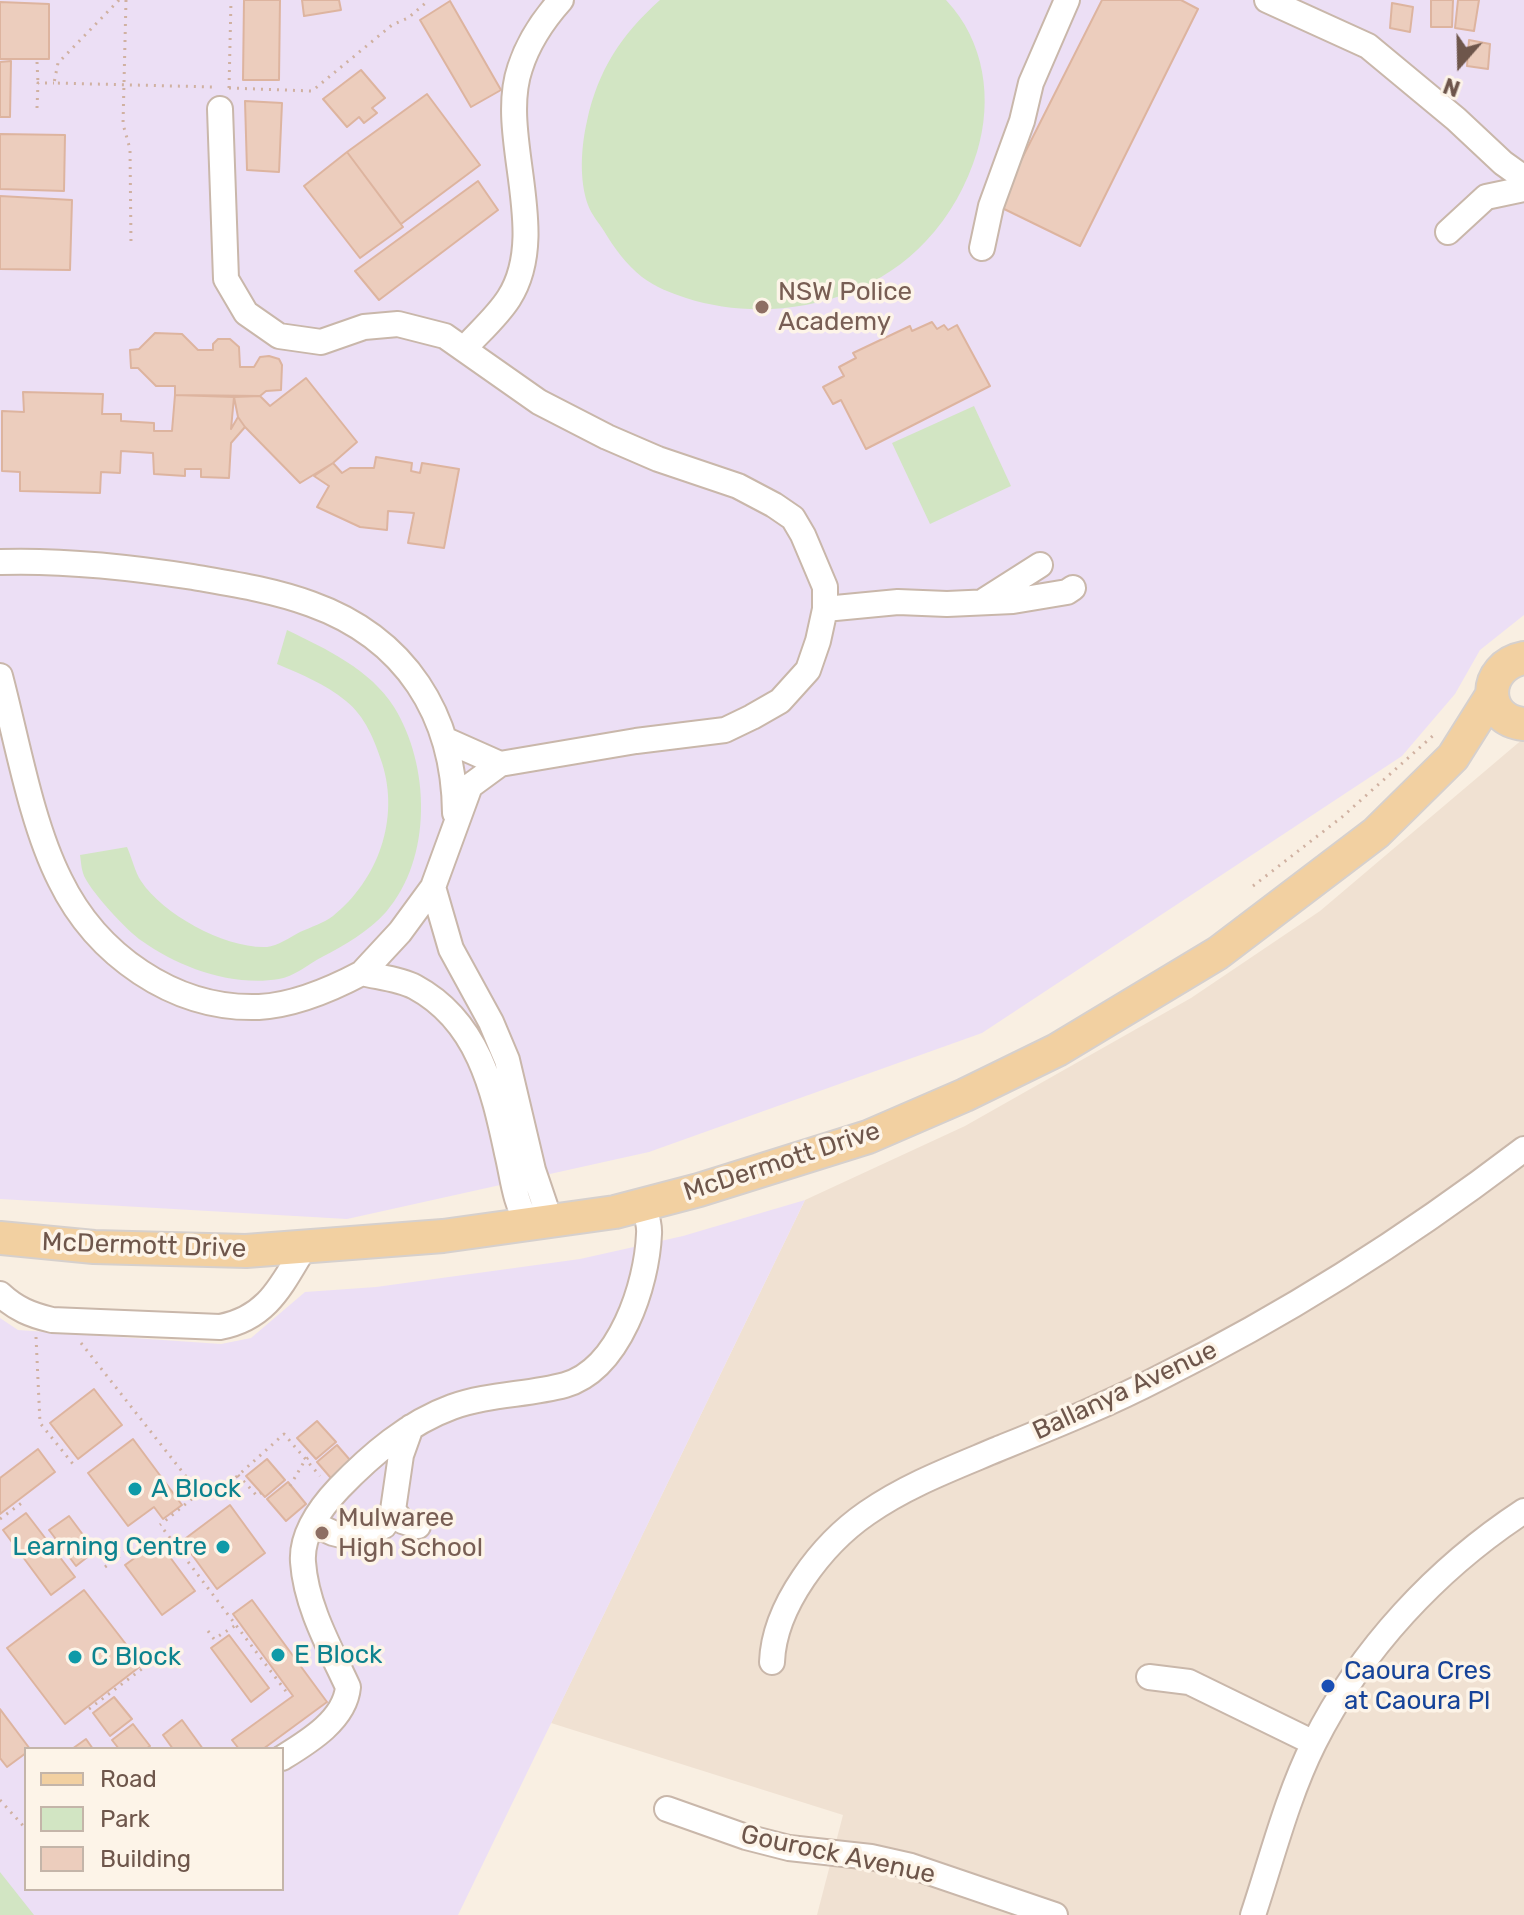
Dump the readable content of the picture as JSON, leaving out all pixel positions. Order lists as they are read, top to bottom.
{
  "streets": {
    "main road": ["McDermott Drive"],
    "street": ["Ballanya Avenue", "Gourock Avenue"]
  },
  "places": [
    "NSW Police Academy",
    "A Block",
    "Mulwaree High School",
    "Learning Centre",
    "E Block",
    "C Block",
    "Caoura Cres at Caoura Pl"
  ],
  "legend": ["Road", "Park", "Building"],
  "north": "bottom"
}
